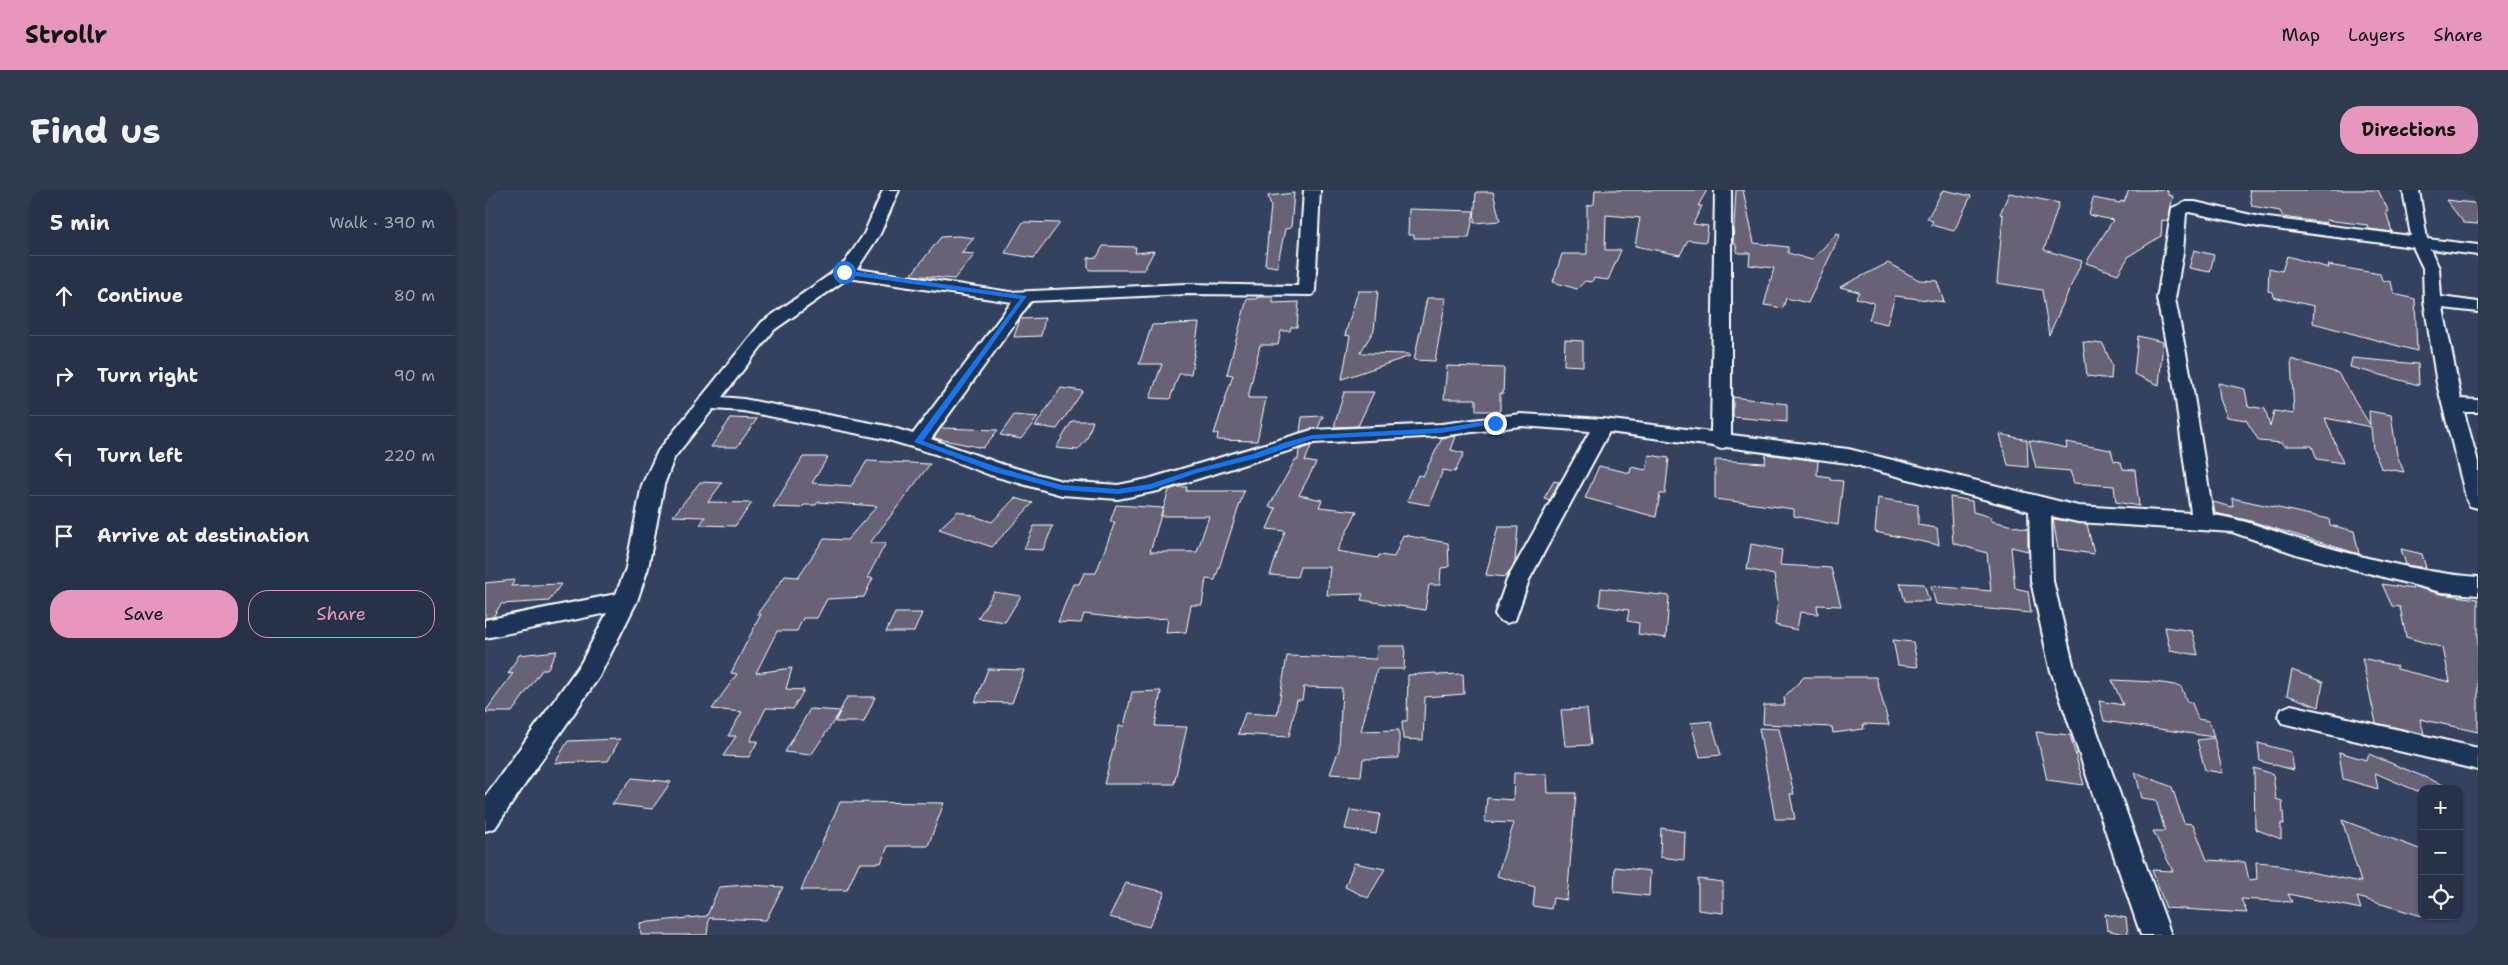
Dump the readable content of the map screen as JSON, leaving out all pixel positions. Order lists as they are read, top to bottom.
{
  "page": {
    "header": "Strollr",
    "nav": ["Map", "Layers", "Share"],
    "buttons": [
      "Directions",
      ["Save", "Share"]
    ],
    "title": "Find us",
    "heading": ["5 min", "Walk · 390 m"],
    "list": [
      ["Continue", "80 m"],
      ["Turn right", "90 m"],
      ["Turn left", "220 m"],
      "Arrive at destination"
    ],
    "map_buttons": ["+", "−"]
  }
}
